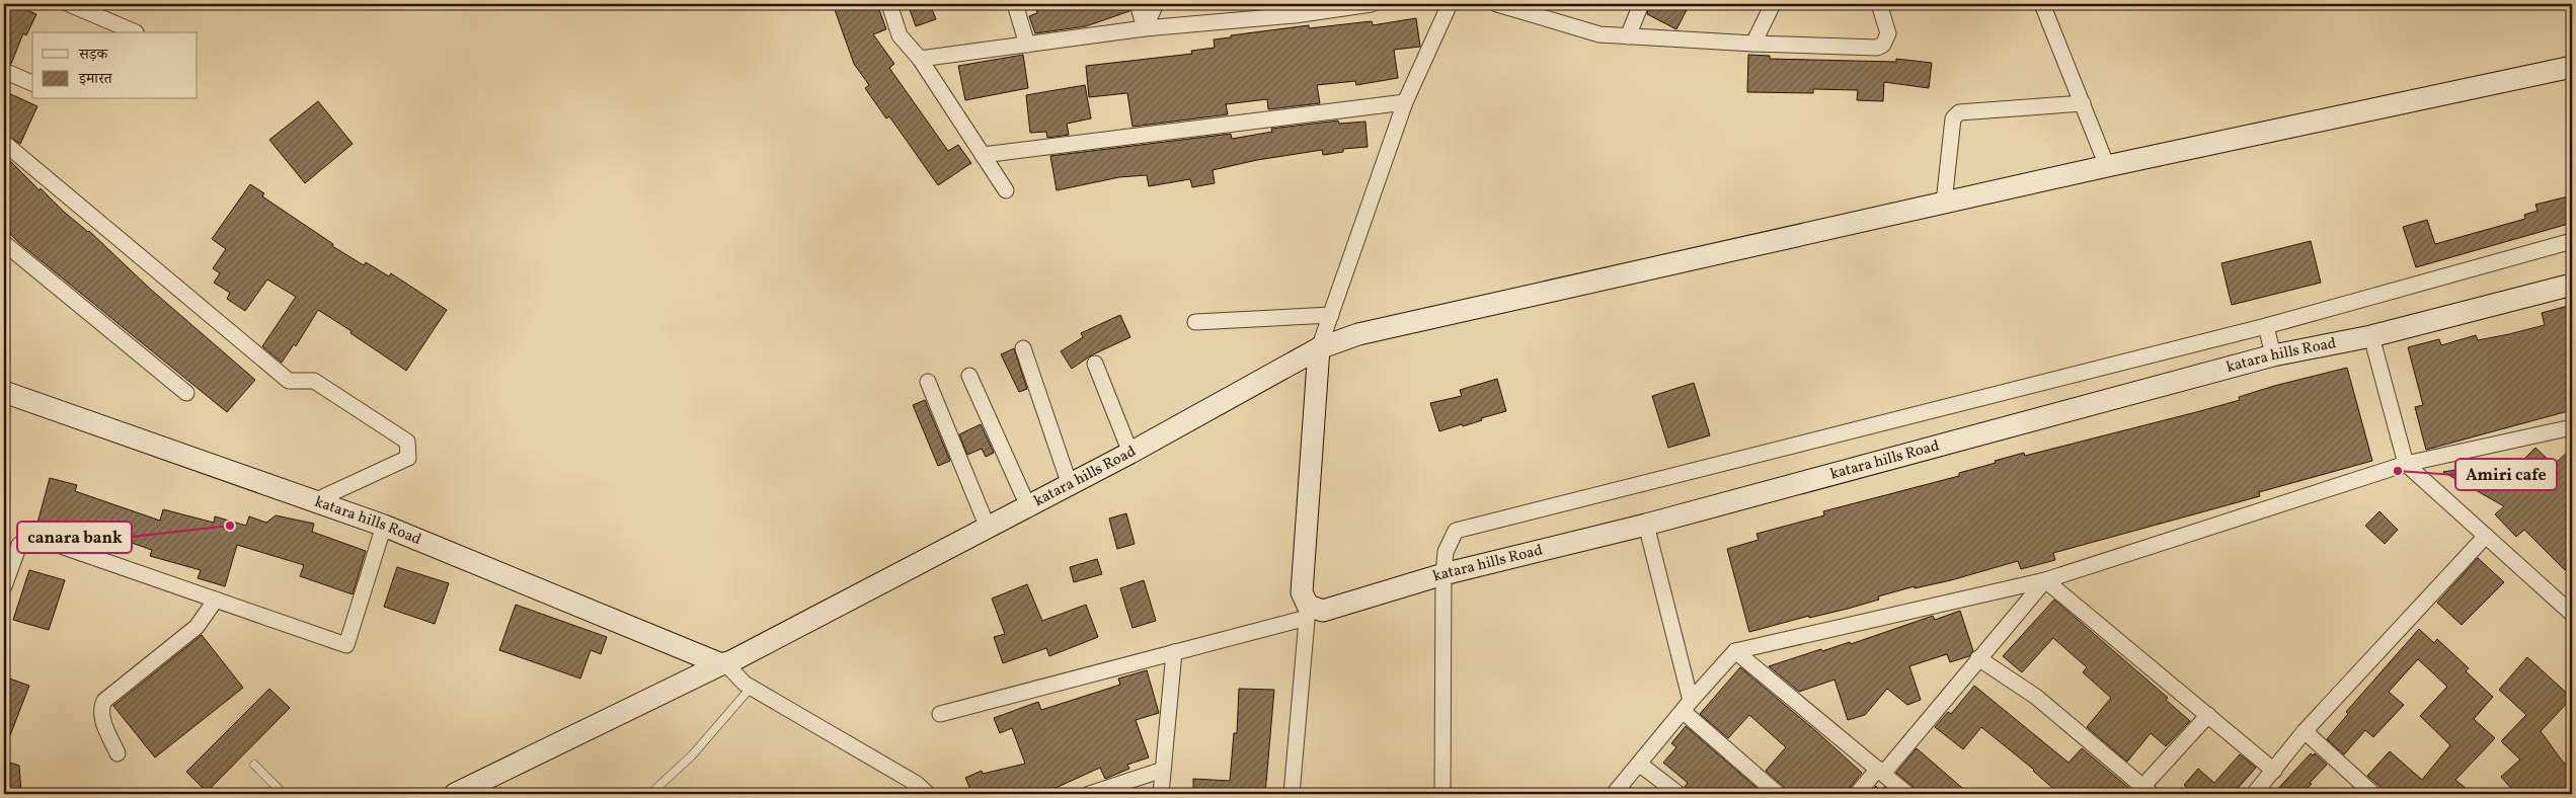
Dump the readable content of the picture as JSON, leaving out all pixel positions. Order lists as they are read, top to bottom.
{
  "streets": {
    "main road": ["katara hills Road"]
  },
  "places": ["Amiri cafe", "canara bank"],
  "legend": ["सड़क", "इमारत"]
}
